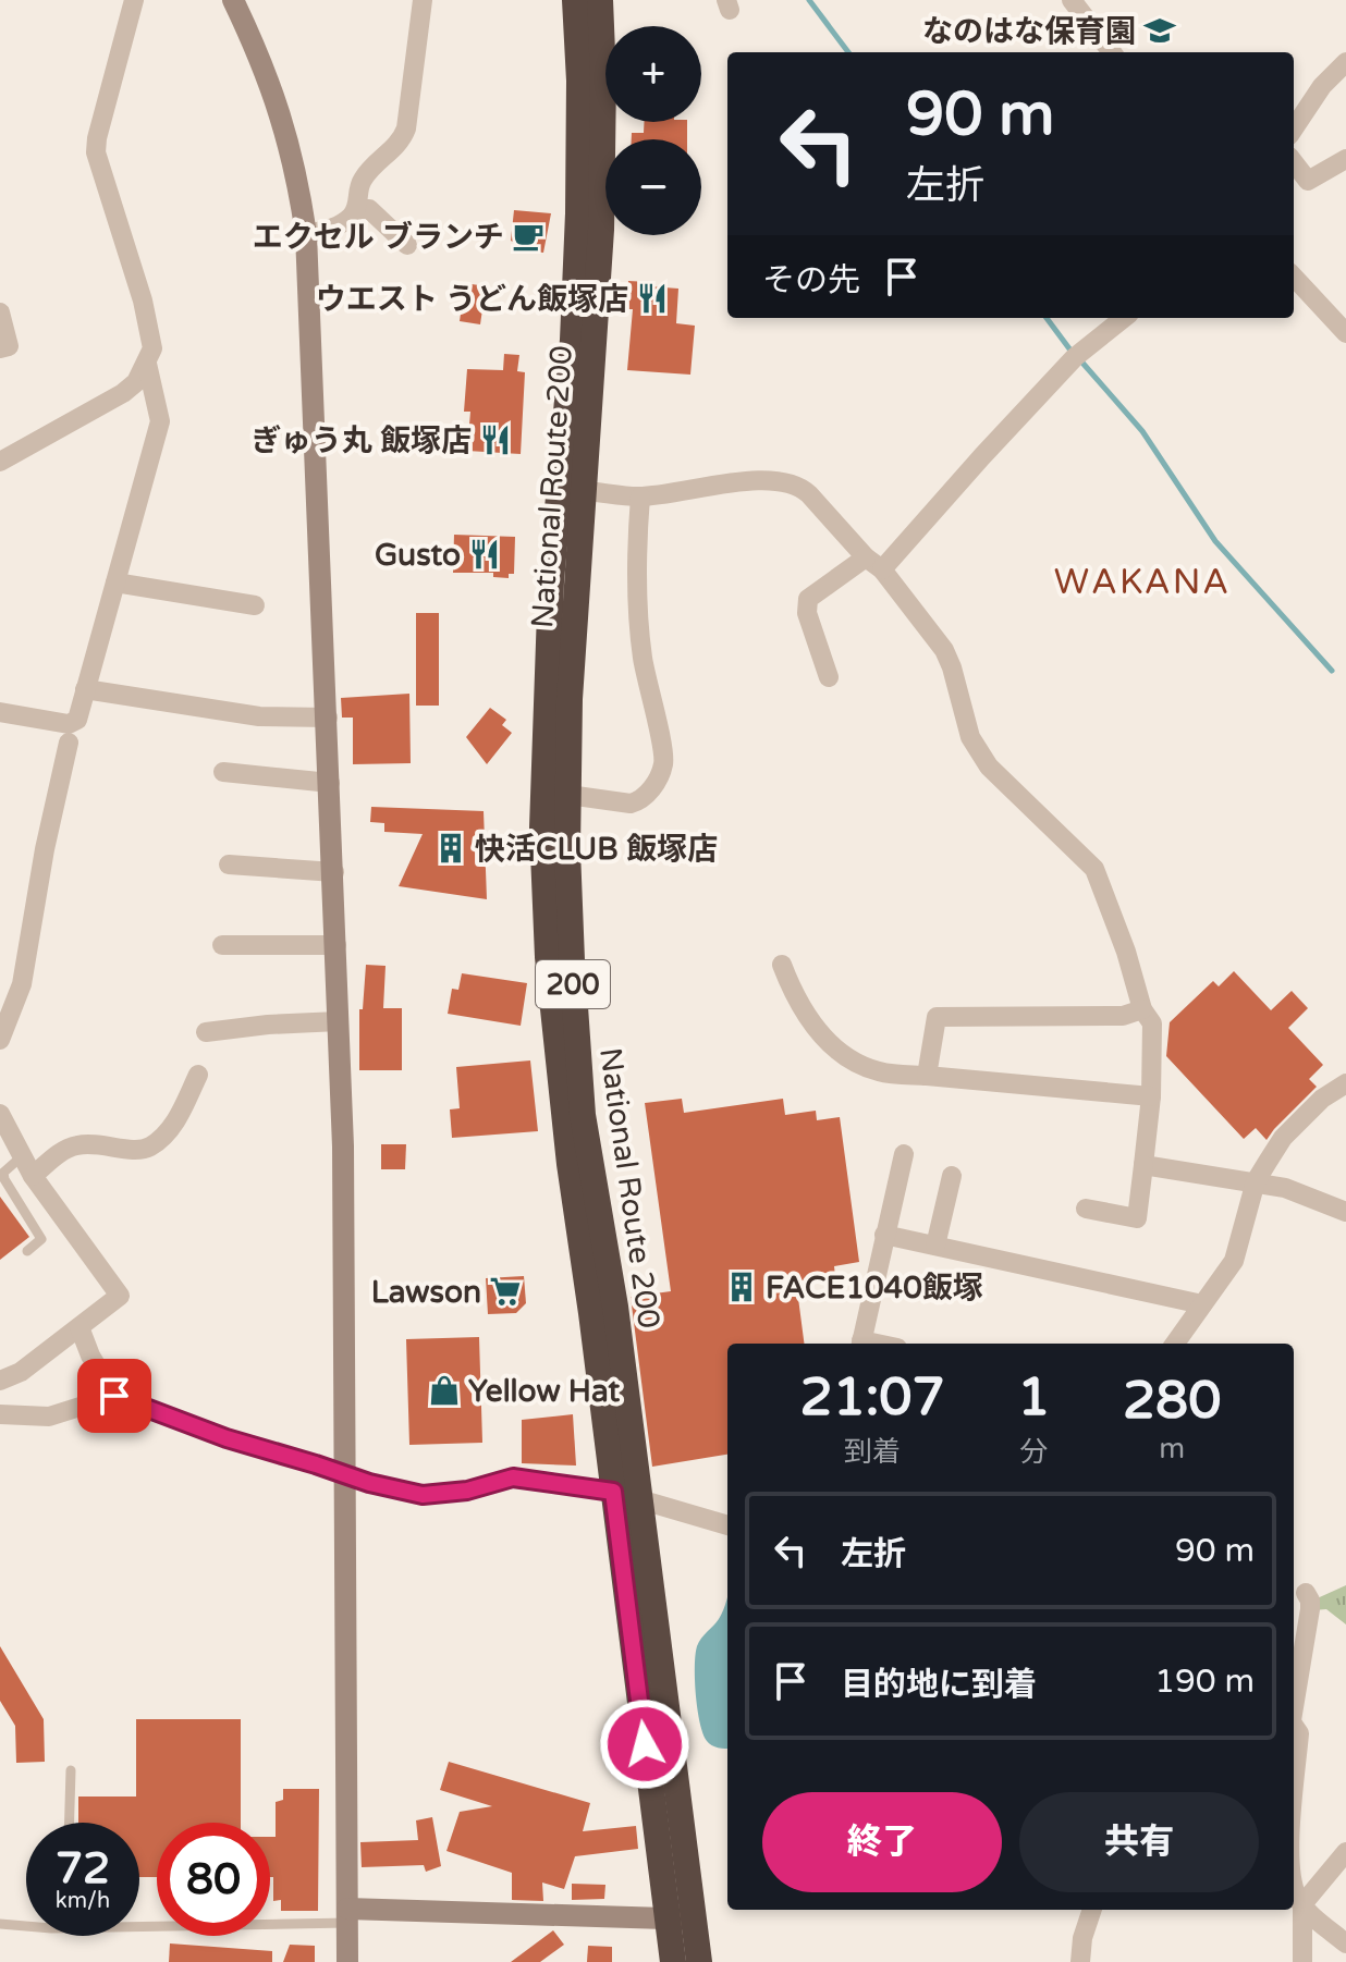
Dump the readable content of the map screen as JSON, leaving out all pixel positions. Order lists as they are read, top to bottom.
{
  "streets": {
    "highway": ["National Route 200", "200"]
  },
  "districts": ["WAKANA"],
  "places": {
    "school or university": ["なのはな保育園"],
    "cafe": ["エクセル ブランチ"],
    "restaurant": ["ウエスト うどん飯塚店", "ぎゅう丸 飯塚店", "Gusto"],
    "building": ["快活CLUB 飯塚店", "FACE1040飯塚"],
    "supermarket": ["Lawson"],
    "shop": ["Yellow Hat"]
  },
  "page": {
    "map_buttons": ["+", "−"],
    "turn": ["90 m", "左折"],
    "then": "その先",
    "eta": [
      "21:07",
      "到着",
      "1",
      "分",
      "280",
      "m"
    ],
    "list": [
      {
        "name": "左折",
        "value": "90 m"
      },
      {
        "name": "目的地に到着",
        "value": "190 m"
      }
    ],
    "buttons": ["終了", "共有"],
    "speed": "72 km/h",
    "limit": "80"
  }
}
